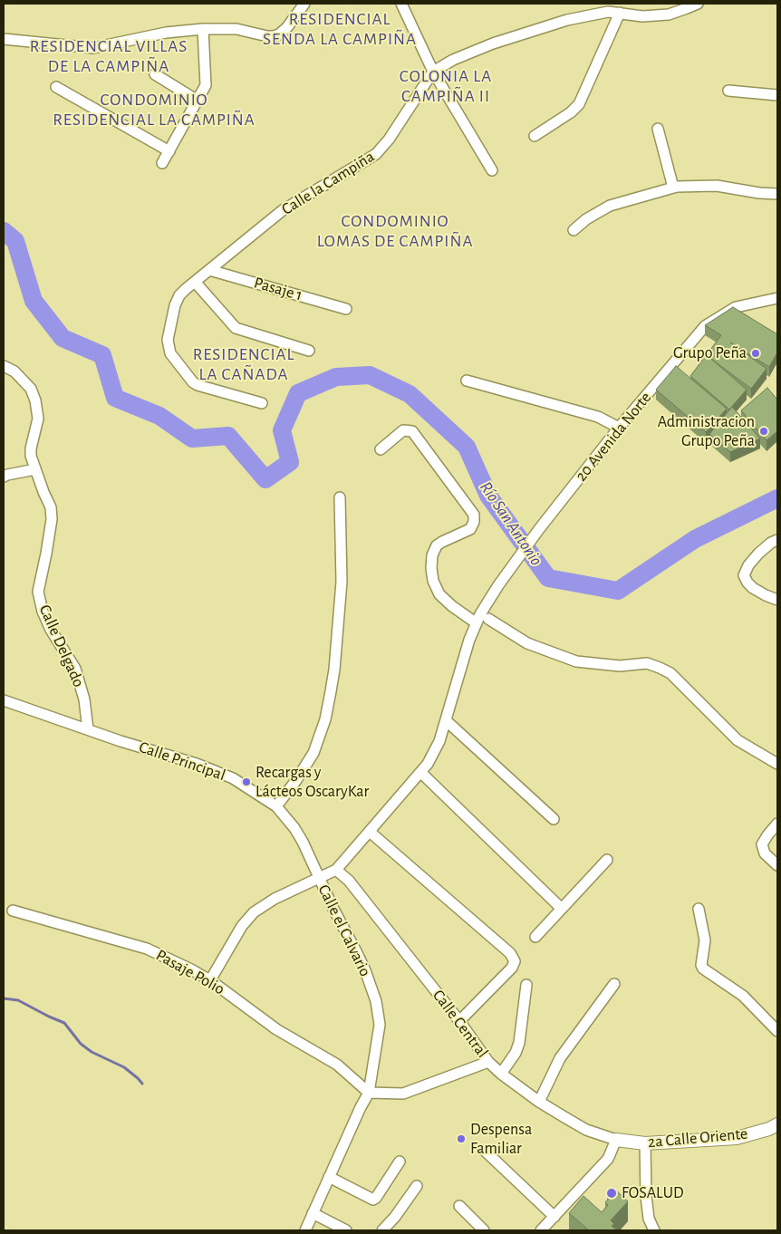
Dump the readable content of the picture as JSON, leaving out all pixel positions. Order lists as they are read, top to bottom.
{
  "streets": {
    "main road": ["2a Calle Oriente"],
    "street": [
      "Calle la Campiña",
      "Pasaje 1",
      "20 Avenida Norte",
      "Calle Delgado",
      "Calle Principal",
      "Calle el Calvario",
      "Pasaje Polio",
      "Calle Central"
    ]
  },
  "crossings": [
    ["Calle la Campiña", "Pasaje 1"],
    ["20 Avenida Norte", "Calle el Calvario"],
    ["Calle Delgado", "Calle Principal"],
    ["Calle Principal", "Calle el Calvario"],
    ["Calle el Calvario", "Pasaje Polio"],
    ["Calle el Calvario", "Calle Central"],
    ["Calle Central", "2a Calle Oriente"]
  ],
  "districts": [
    "RESIDENCIAL SENDA LA CAMPIÑA",
    "RESIDENCIAL VILLAS DE LA CAMPIÑA",
    "COLONIA LA CAMPIÑA II",
    "CONDOMINIO RESIDENCIAL LA CAMPIÑA",
    "CONDOMINIO LOMAS DE CAMPIÑA",
    "RESIDENCIAL LA CAÑADA"
  ],
  "water": ["Río San Antonio"],
  "places": [
    "Grupo Peña",
    "Administracion Grupo Peña",
    "Recargas y Lácteos OscaryKar",
    "Despensa Familiar",
    "FOSALUD"
  ]
}
